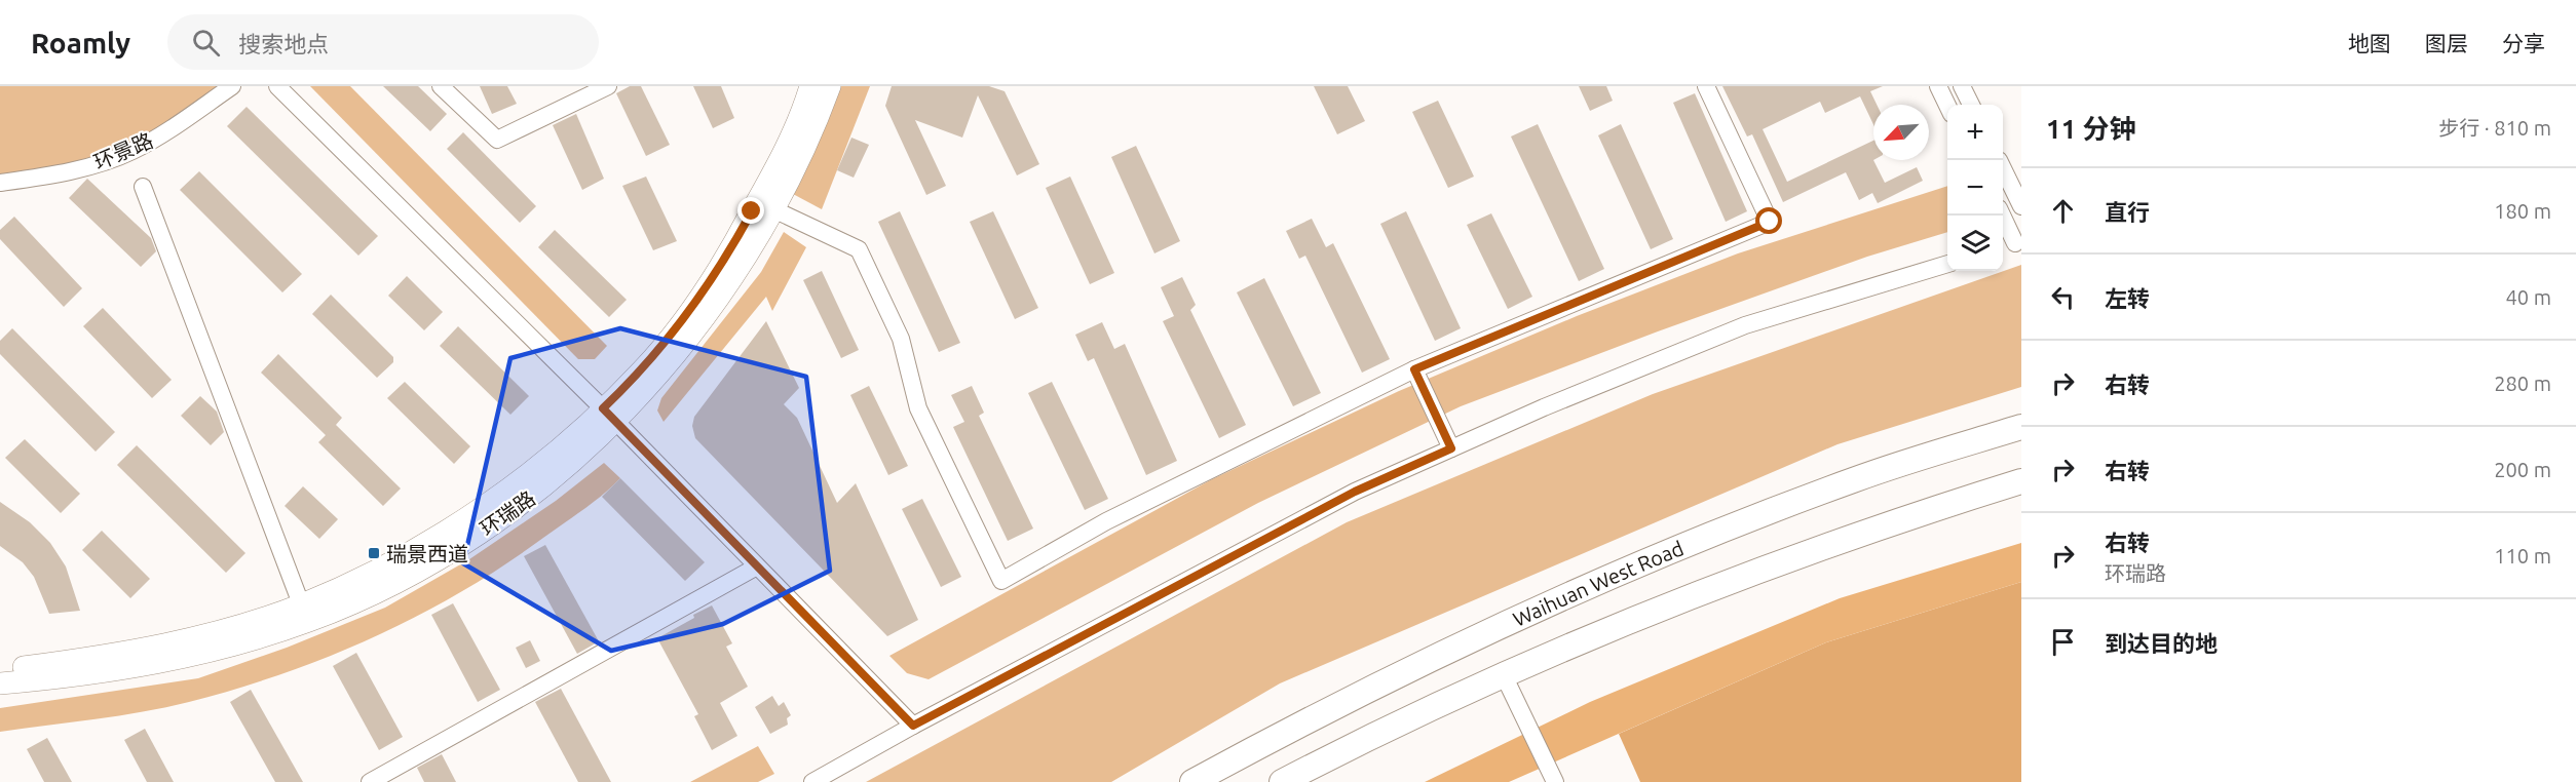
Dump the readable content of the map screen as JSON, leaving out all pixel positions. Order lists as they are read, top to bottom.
{
  "streets": {
    "highway": ["Waihuan West Road"],
    "main road": ["环瑞路"],
    "street": ["环景路"]
  },
  "places": {
    "transit": ["瑞景西道"]
  },
  "north": "bottom left",
  "page": {
    "header": "Roamly",
    "search": "搜索地点",
    "nav": ["地图", "图层", "分享"],
    "heading": ["11 分钟", "步行 · 810 m"],
    "map_buttons": ["+", "−"],
    "list": [
      ["直行", "180 m"],
      ["左转", "40 m"],
      ["右转", "280 m"],
      ["右转", "200 m"],
      ["右转", "环瑞路", "110 m"],
      "到达目的地"
    ]
  }
}
